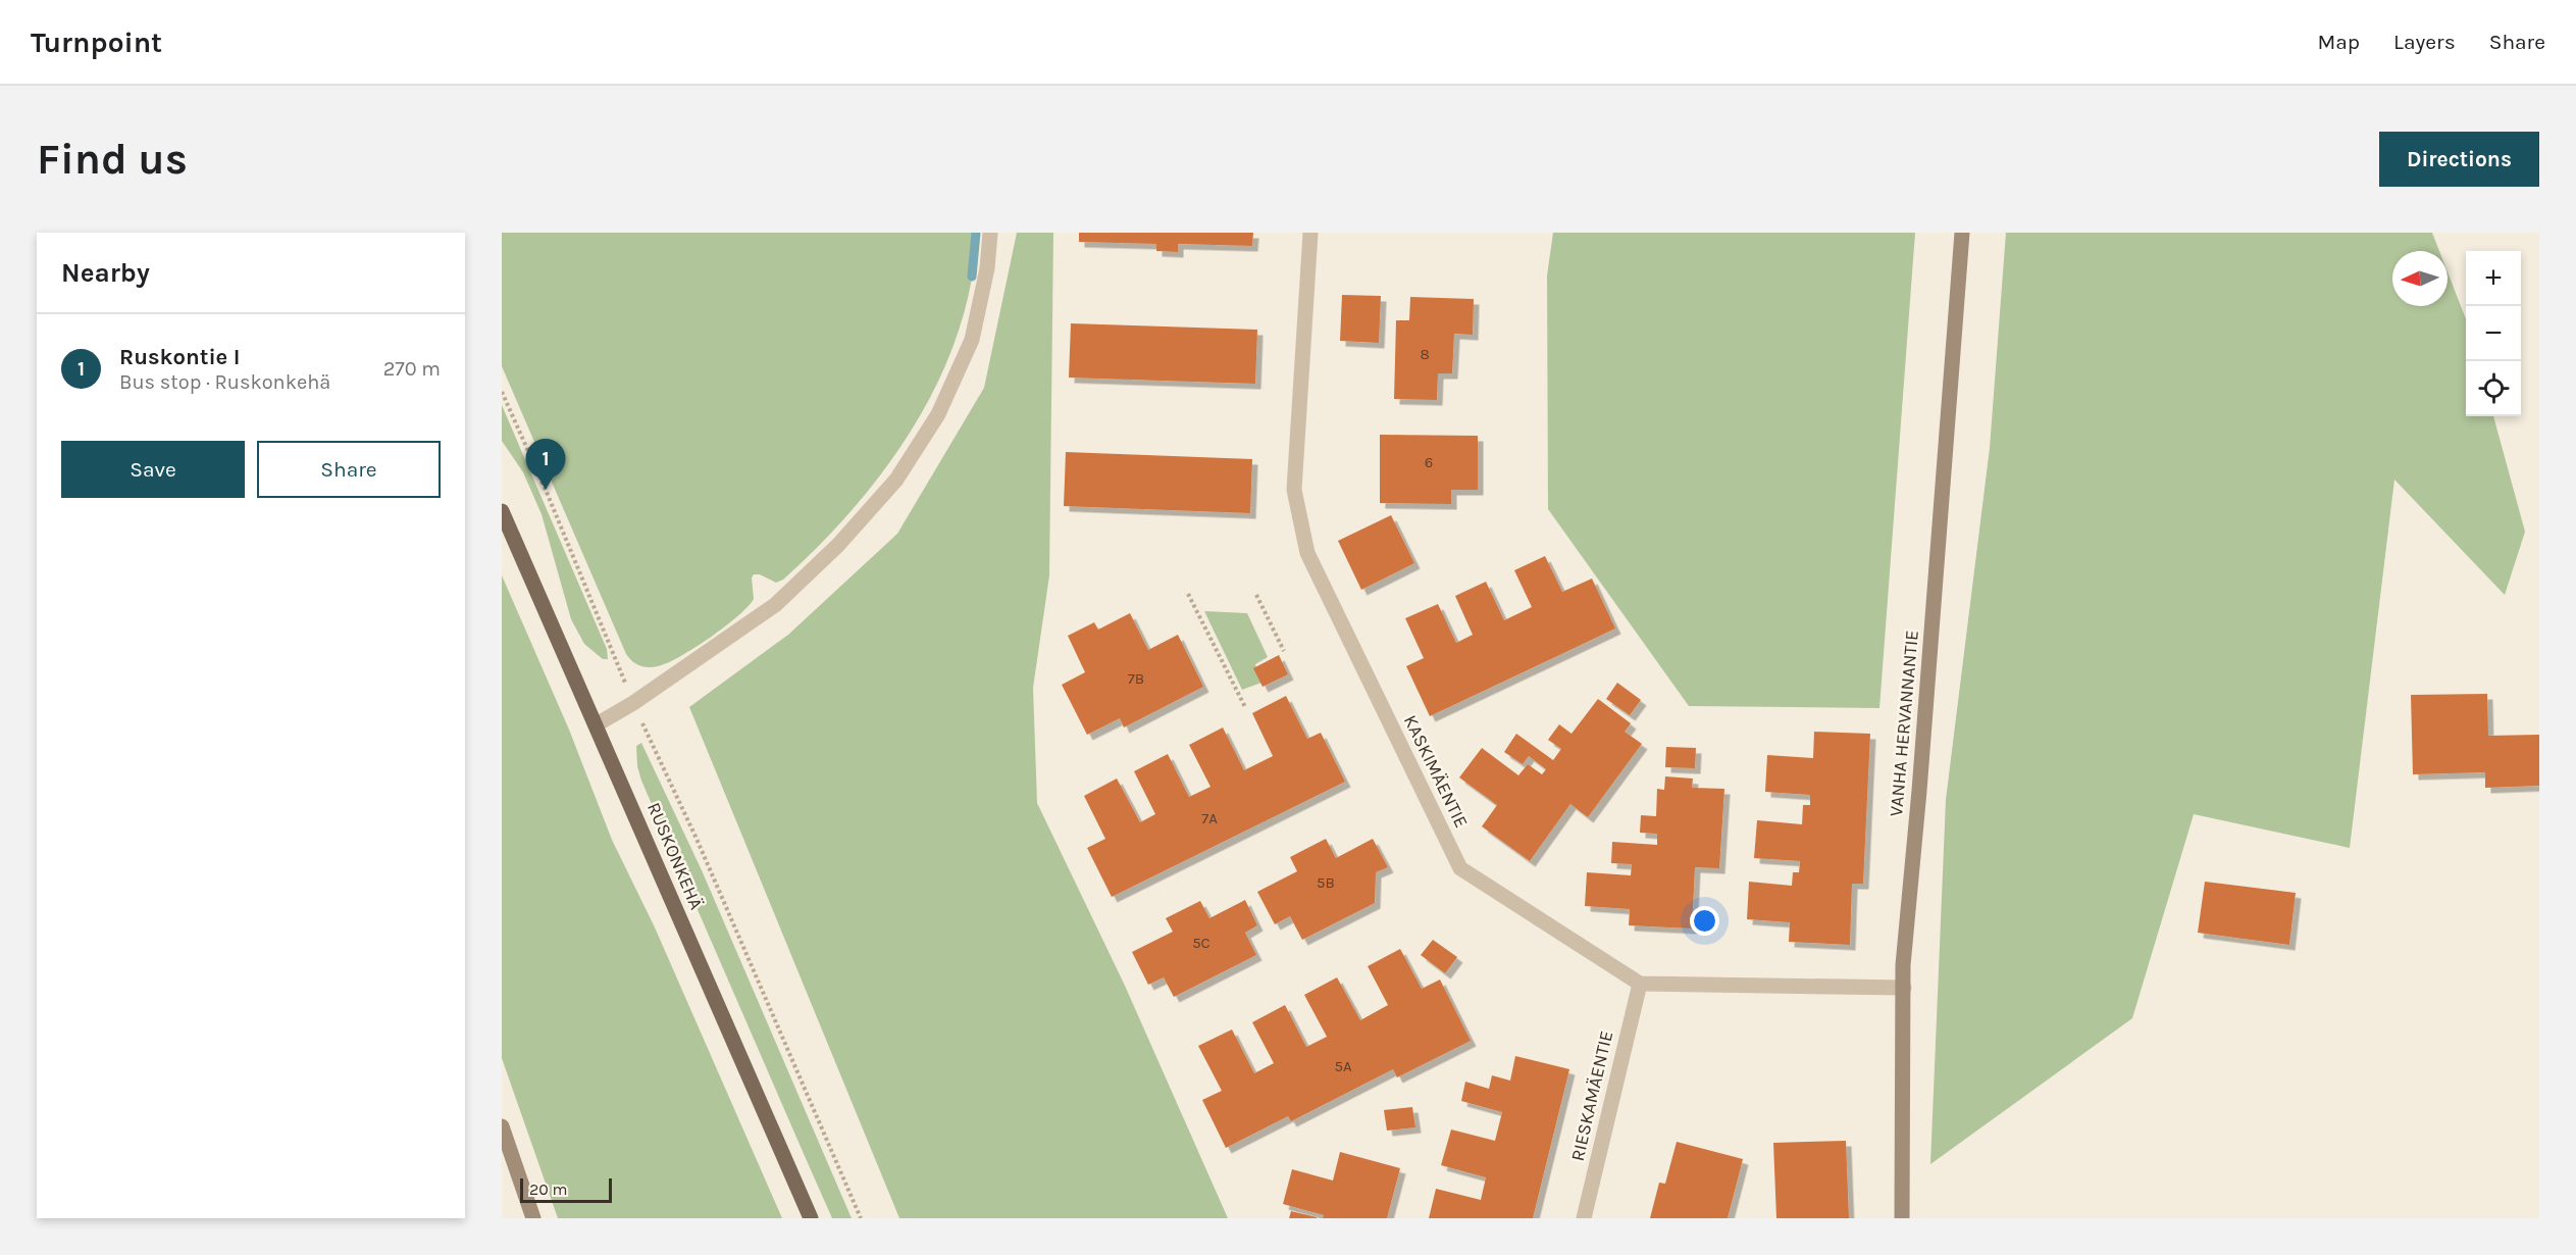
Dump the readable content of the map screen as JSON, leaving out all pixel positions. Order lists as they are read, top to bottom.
{
  "streets": {
    "main road": ["RUSKONKEHÄ"],
    "street": ["VANHA HERVANNANTIE", "KASKIMÄENTIE", "RIESKAMÄENTIE"]
  },
  "crossings": [
    ["KASKIMÄENTIE", "RIESKAMÄENTIE"]
  ],
  "house_numbers": [
    "8",
    "6",
    "7B",
    "7A",
    "5B",
    "5C",
    "5A"
  ],
  "scale_bar": "20 m",
  "north": "left",
  "page": {
    "header": "Turnpoint",
    "nav": ["Map", "Layers", "Share"],
    "buttons": [
      "Directions",
      ["Save", "Share"]
    ],
    "title": "Find us",
    "heading": "Nearby",
    "map_buttons": ["+", "−"],
    "list": [
      {
        "mark": "1",
        "name": "Ruskontie I",
        "note": "Bus stop · Ruskonkehä",
        "value": "270 m"
      }
    ],
    "pins": "1",
    "scale": "20 m"
  }
}
